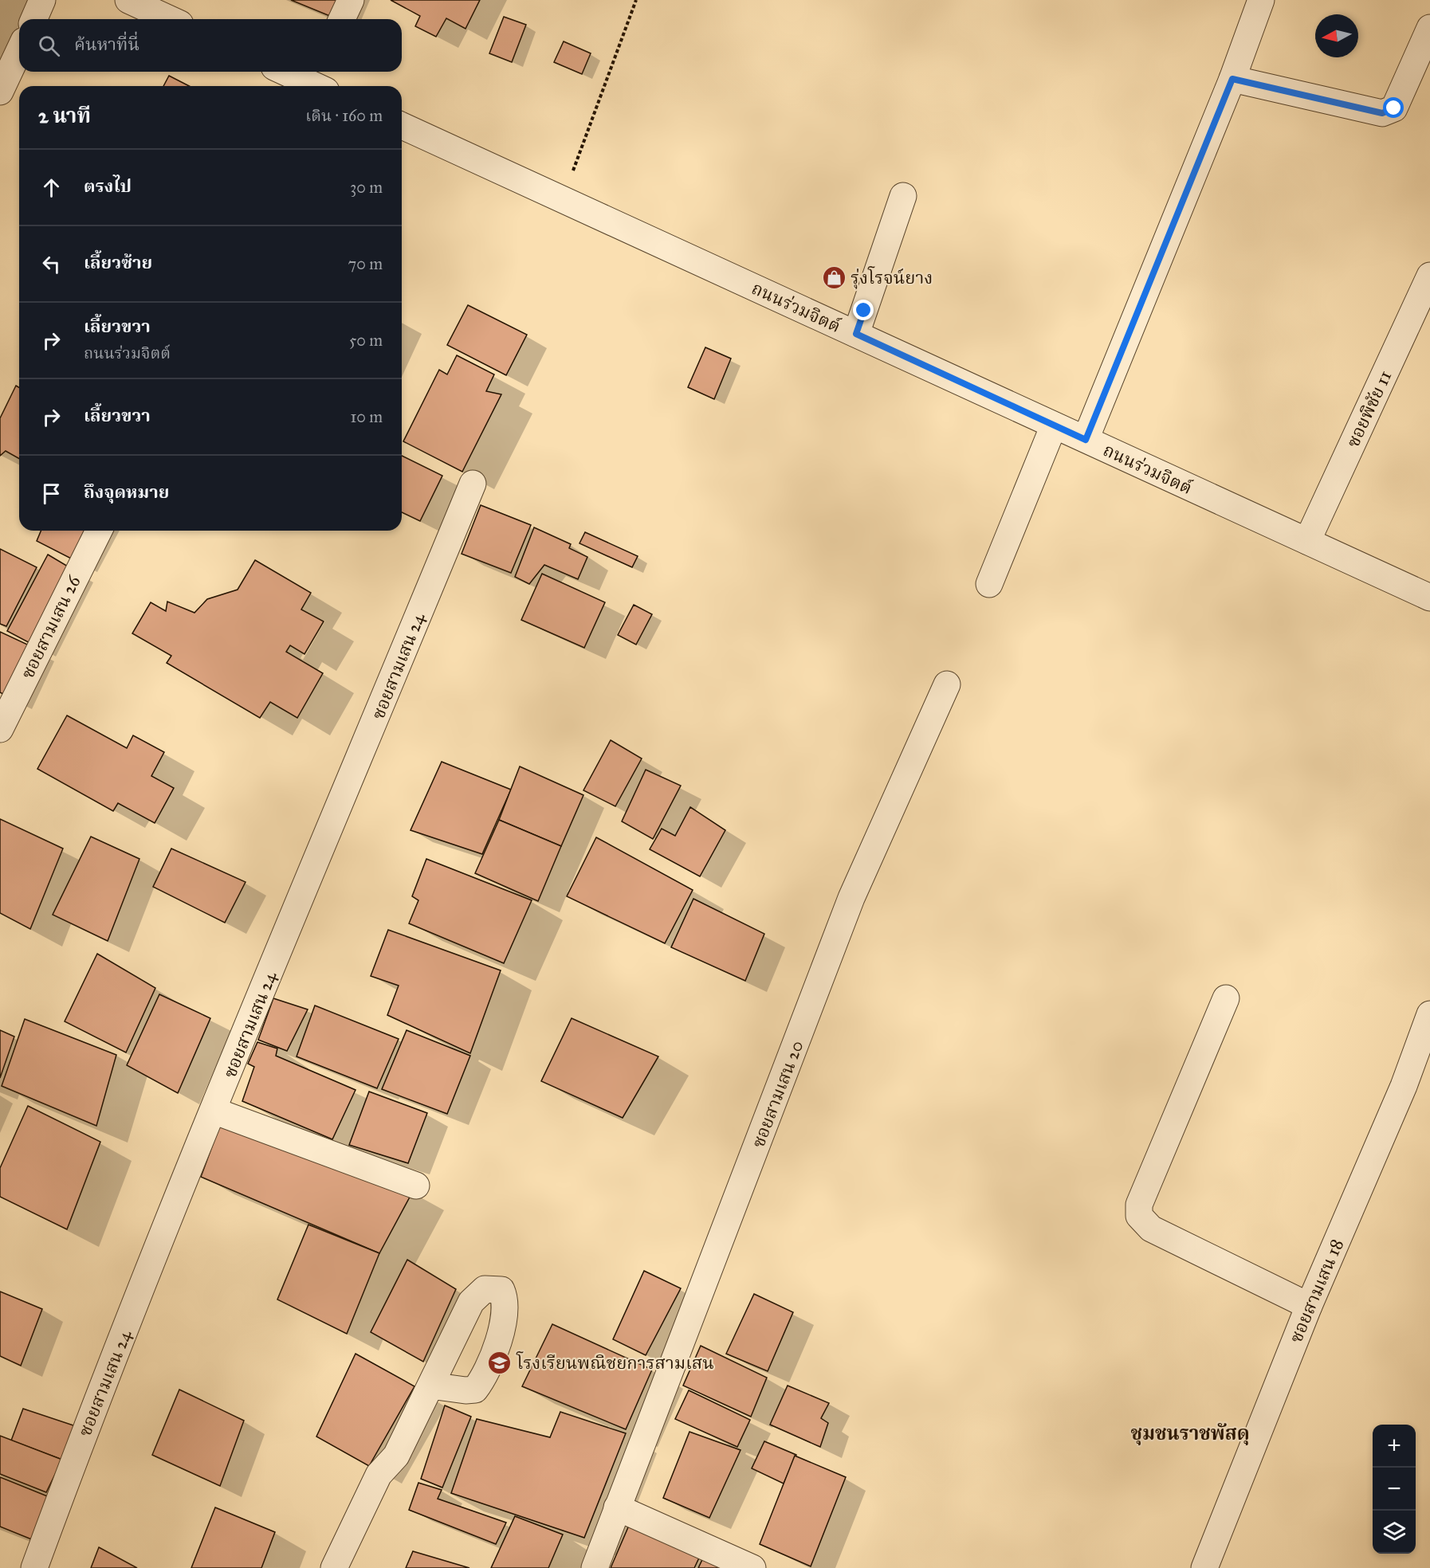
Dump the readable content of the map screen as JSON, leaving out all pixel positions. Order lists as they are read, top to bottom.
{
  "streets": {
    "street": [
      "ถนนร่วมจิตต์",
      "ซอยพิชัย 11",
      "ซอยสามเสน 26",
      "ซอยสามเสน 24",
      "ซอยสามเสน 20",
      "ซอยสามเสน 18"
    ]
  },
  "crossings": [
    ["ถนนร่วมจิตต์", "ซอยพิชัย 11"]
  ],
  "districts": ["ชุมชนราชพัสดุ"],
  "places": {
    "shop": ["รุ่งโรจน์ยาง"],
    "school or university": ["โรงเรียนพณิชยการสามเสน"]
  },
  "north": "left",
  "page": {
    "search": "ค้นหาที่นี่",
    "heading": ["2 นาที", "เดิน · 160 m"],
    "list": [
      ["ตรงไป", "30 m"],
      ["เลี้ยวซ้าย", "70 m"],
      ["เลี้ยวขวา", "ถนนร่วมจิตต์", "50 m"],
      ["เลี้ยวขวา", "10 m"],
      "ถึงจุดหมาย"
    ],
    "map_buttons": ["+", "−"]
  }
}
